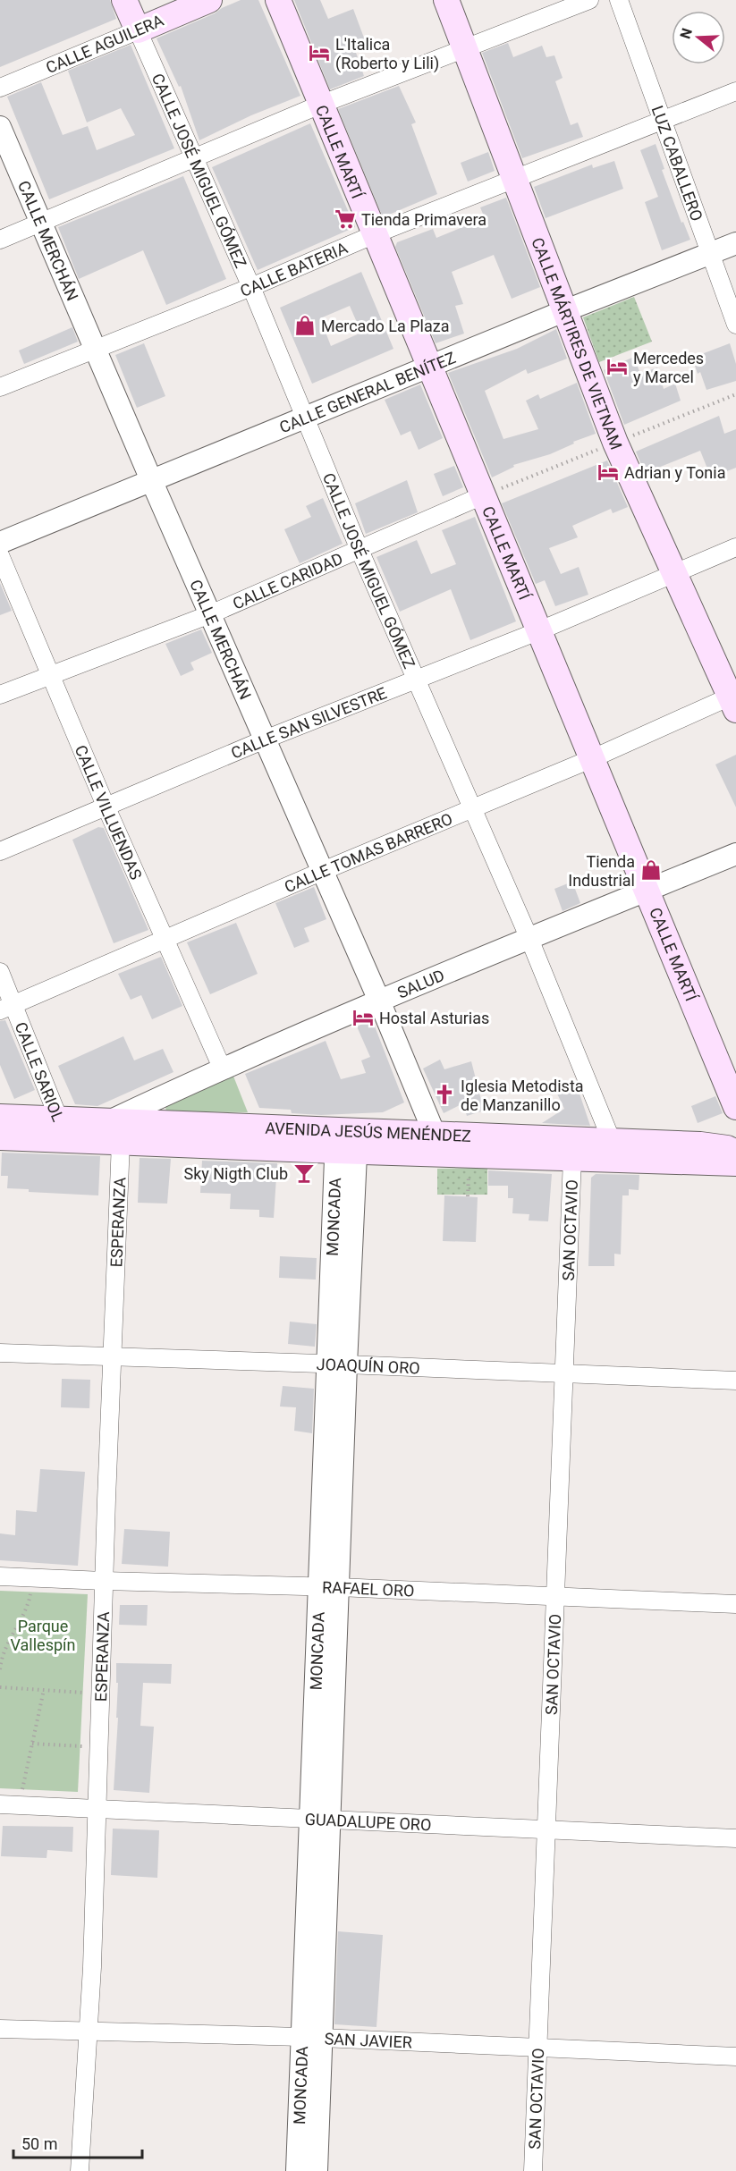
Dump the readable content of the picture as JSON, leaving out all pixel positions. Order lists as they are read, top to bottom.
{
  "streets": {
    "main road": [
      "CALLE AGUILERA",
      "CALLE MARTÍ",
      "CALLE JOSÉ MIGUEL GÓMEZ",
      "CALLE MÁRTIRES DE VIETNAM",
      "AVENIDA JESÚS MENÉNDEZ"
    ],
    "street": [
      "LUZ CABALLERO",
      "CALLE MERCHÁN",
      "CALLE BATERIA",
      "CALLE GENERAL BENÍTEZ",
      "CALLE CARIDAD",
      "CALLE SAN SILVESTRE",
      "CALLE VILLUENDAS",
      "CALLE TOMAS BARRERO",
      "SALUD",
      "CALLE SARIOL",
      "MONCADA",
      "ESPERANZA",
      "SAN OCTAVIO",
      "JOAQUÍN ORO",
      "RAFAEL ORO",
      "GUADALUPE ORO",
      "SAN JAVIER"
    ]
  },
  "crossings": [
    ["CALLE AGUILERA", "CALLE JOSÉ MIGUEL GÓMEZ"],
    ["CALLE MARTÍ", "CALLE BATERIA"],
    ["CALLE MARTÍ", "CALLE GENERAL BENÍTEZ"],
    ["CALLE MARTÍ", "CALLE CARIDAD"],
    ["CALLE MARTÍ", "CALLE SAN SILVESTRE"],
    ["CALLE MARTÍ", "CALLE TOMAS BARRERO"],
    ["CALLE MARTÍ", "SALUD"],
    ["LUZ CABALLERO", "CALLE BATERIA"],
    ["LUZ CABALLERO", "CALLE GENERAL BENÍTEZ"],
    ["CALLE JOSÉ MIGUEL GÓMEZ", "CALLE BATERIA"],
    ["CALLE JOSÉ MIGUEL GÓMEZ", "CALLE GENERAL BENÍTEZ"],
    ["CALLE JOSÉ MIGUEL GÓMEZ", "CALLE CARIDAD"],
    ["CALLE JOSÉ MIGUEL GÓMEZ", "CALLE SAN SILVESTRE"],
    ["CALLE JOSÉ MIGUEL GÓMEZ", "CALLE TOMAS BARRERO"],
    ["CALLE JOSÉ MIGUEL GÓMEZ", "SALUD"],
    ["CALLE JOSÉ MIGUEL GÓMEZ", "AVENIDA JESÚS MENÉNDEZ"],
    ["CALLE MERCHÁN", "CALLE BATERIA"],
    ["CALLE MERCHÁN", "CALLE GENERAL BENÍTEZ"],
    ["CALLE MERCHÁN", "CALLE CARIDAD"],
    ["CALLE MERCHÁN", "CALLE SAN SILVESTRE"],
    ["CALLE MERCHÁN", "CALLE TOMAS BARRERO"],
    ["CALLE MERCHÁN", "SALUD"],
    ["CALLE MERCHÁN", "AVENIDA JESÚS MENÉNDEZ"],
    ["CALLE BATERIA", "CALLE MÁRTIRES DE VIETNAM"],
    ["CALLE MÁRTIRES DE VIETNAM", "CALLE GENERAL BENÍTEZ"],
    ["CALLE MÁRTIRES DE VIETNAM", "CALLE SAN SILVESTRE"],
    ["CALLE MÁRTIRES DE VIETNAM", "CALLE TOMAS BARRERO"],
    ["CALLE CARIDAD", "CALLE VILLUENDAS"],
    ["CALLE SAN SILVESTRE", "CALLE VILLUENDAS"],
    ["CALLE VILLUENDAS", "CALLE TOMAS BARRERO"],
    ["CALLE VILLUENDAS", "SALUD"],
    ["CALLE TOMAS BARRERO", "CALLE SARIOL"],
    ["SALUD", "AVENIDA JESÚS MENÉNDEZ"],
    ["SALUD", "ESPERANZA"],
    ["CALLE SARIOL", "AVENIDA JESÚS MENÉNDEZ"],
    ["AVENIDA JESÚS MENÉNDEZ", "MONCADA"],
    ["AVENIDA JESÚS MENÉNDEZ", "ESPERANZA"],
    ["AVENIDA JESÚS MENÉNDEZ", "SAN OCTAVIO"],
    ["MONCADA", "JOAQUÍN ORO"],
    ["MONCADA", "RAFAEL ORO"],
    ["MONCADA", "GUADALUPE ORO"],
    ["MONCADA", "SAN JAVIER"],
    ["ESPERANZA", "JOAQUÍN ORO"],
    ["ESPERANZA", "RAFAEL ORO"],
    ["ESPERANZA", "GUADALUPE ORO"],
    ["ESPERANZA", "SAN JAVIER"],
    ["SAN OCTAVIO", "JOAQUÍN ORO"],
    ["SAN OCTAVIO", "RAFAEL ORO"],
    ["SAN OCTAVIO", "GUADALUPE ORO"],
    ["SAN OCTAVIO", "SAN JAVIER"]
  ],
  "parks": ["Parque Vallespín"],
  "places": {
    "hotel": [
      "L'Italica (Roberto y Lili)",
      "Mercedes y Marcel",
      "Adrian y Tonia",
      "Hostal Asturias"
    ],
    "supermarket": ["Tienda Primavera"],
    "shop": ["Mercado La Plaza", "Tienda Industrial"],
    "church": ["Iglesia Metodista de Manzanillo"],
    "bar": ["Sky Nigth Club"]
  },
  "scale_bar": "50 m",
  "north": "left"
}
